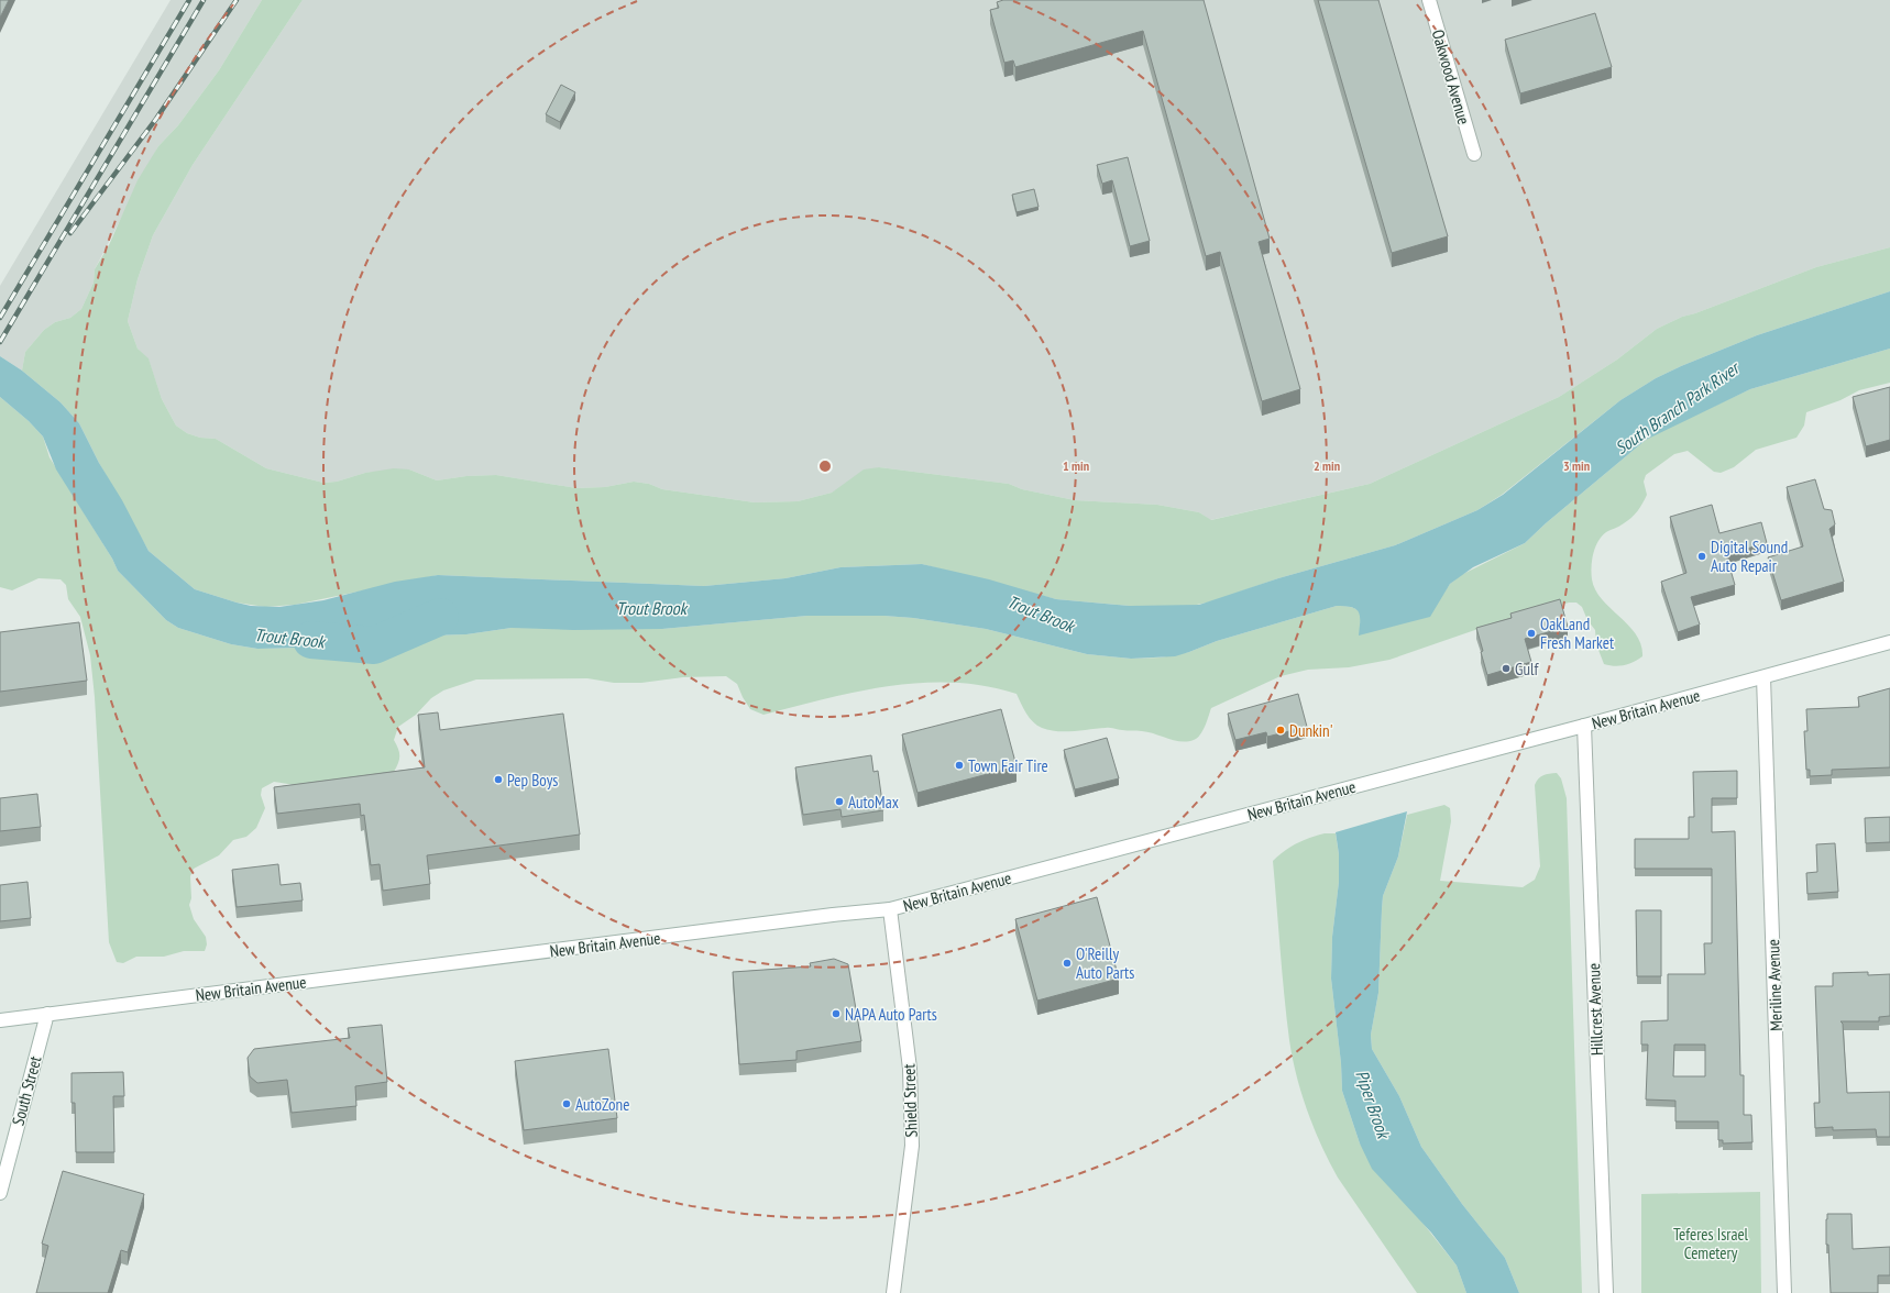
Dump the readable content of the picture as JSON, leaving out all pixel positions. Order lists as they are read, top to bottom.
{
  "streets": {
    "main road": [
      "Oakwood Avenue",
      "New Britain Avenue",
      "Meriline Avenue",
      "Hillcrest Avenue",
      "South Street",
      "Shield Street"
    ]
  },
  "crossings": [
    ["New Britain Avenue", "Meriline Avenue"],
    ["New Britain Avenue", "Hillcrest Avenue"],
    ["New Britain Avenue", "South Street"],
    ["New Britain Avenue", "Shield Street"]
  ],
  "water": ["South Branch Park River", "Trout Brook", "Piper Brook"],
  "parks": ["Teferes Israel Cemetery"],
  "places": [
    "Digital Sound Auto Repair",
    "OakLand Fresh Market",
    "Gulf",
    "Dunkin'",
    "Town Fair Tire",
    "Pep Boys",
    "AutoMax",
    "O'Reilly Auto Parts",
    "NAPA Auto Parts",
    "AutoZone"
  ],
  "rings": ["1 min", "2 min", "3 min"]
}
